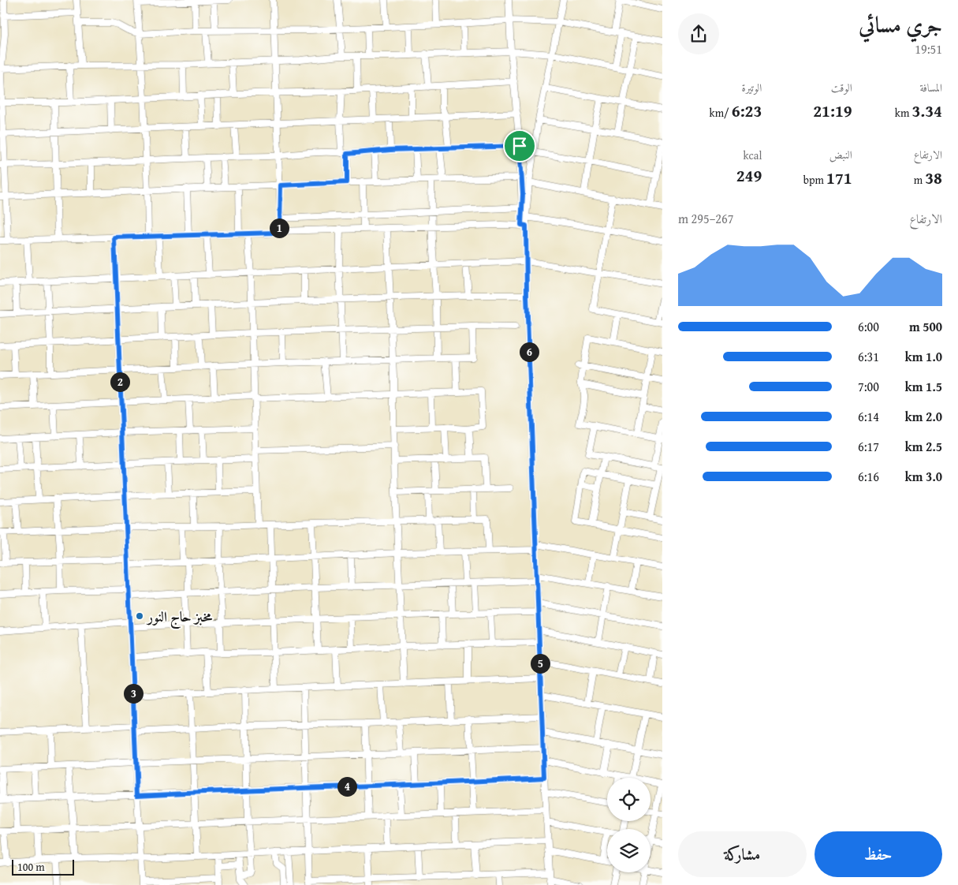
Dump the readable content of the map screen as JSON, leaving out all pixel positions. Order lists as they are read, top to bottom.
{
  "places": ["مخبز حاج النور"],
  "scale_bar": "100 m",
  "page": {
    "heading": ["جري مسائي", "19:51"],
    "stats": [
      ["المسافة", "3.34 km"],
      ["الوقت", "21:19"],
      ["الوتيرة", "6:23 /km"],
      ["الارتفاع", "38 m"],
      ["النبض", "171 bpm"],
      ["kcal", "249"]
    ],
    "chart": ["الارتفاع", "267–295 m"],
    "pins": [
      "1",
      "6",
      "2",
      "5",
      "3",
      "4"
    ],
    "list": [
      {
        "name": "500 m",
        "note": "6:00"
      },
      {
        "name": "1.0 km",
        "note": "6:31"
      },
      {
        "name": "1.5 km",
        "note": "7:00"
      },
      {
        "name": "2.0 km",
        "note": "6:14"
      },
      {
        "name": "2.5 km",
        "note": "6:17"
      },
      {
        "name": "3.0 km",
        "note": "6:16"
      }
    ],
    "buttons": ["حفظ", "مشاركة"],
    "scale": "100 m"
  }
}
